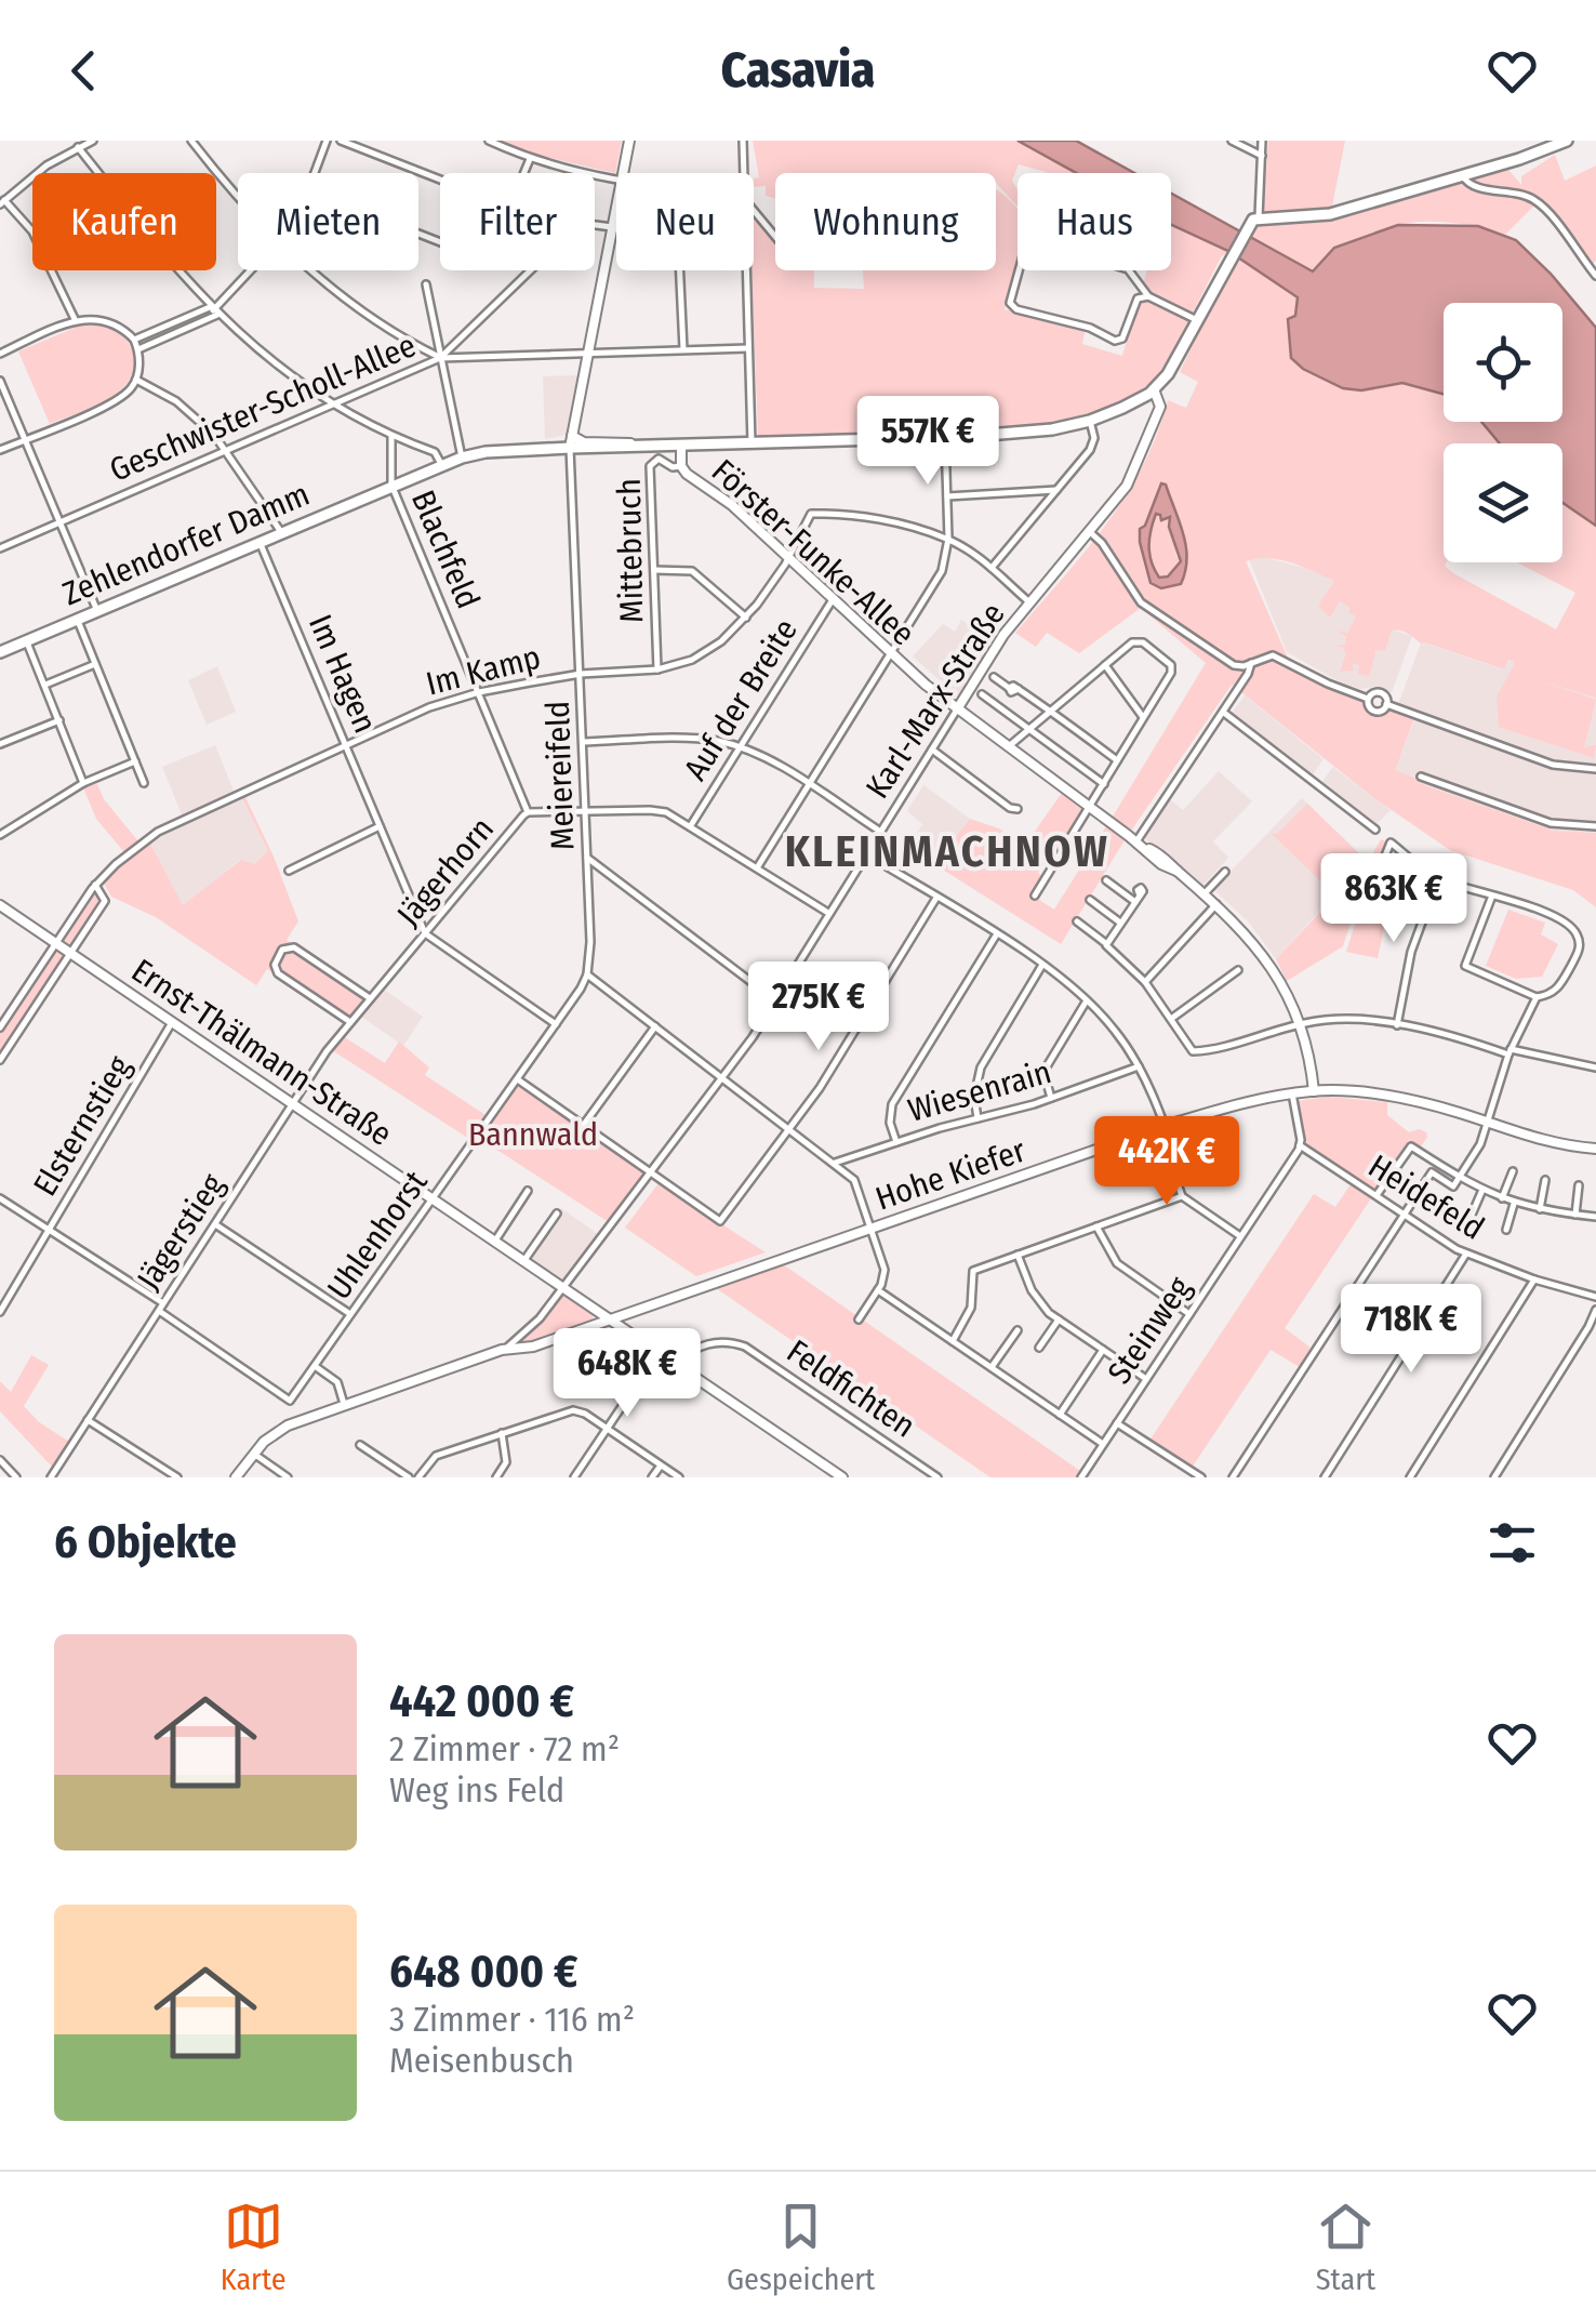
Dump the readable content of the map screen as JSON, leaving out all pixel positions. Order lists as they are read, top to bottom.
{
  "streets": {
    "main road": ["Zehlendorfer Damm"],
    "street": [
      "Geschwister-Scholl-Allee",
      "Blachfeld",
      "Mittebruch",
      "Förster-Funke-Allee",
      "Im Kamp",
      "Im Hagen",
      "Auf der Breite",
      "Karl-Marx-Straße",
      "Meiereifeld",
      "Jägerhorn",
      "Ernst-Thälmann-Straße",
      "Wiesenrain",
      "Elsternstieg",
      "Hohe Kiefer",
      "Heidefeld",
      "Jägerstieg",
      "Uhlenhorst",
      "Steinweg",
      "Feldfichten"
    ]
  },
  "crossings": [
    ["Zehlendorfer Damm", "Blachfeld"],
    ["Zehlendorfer Damm", "Förster-Funke-Allee"],
    ["Zehlendorfer Damm", "Im Hagen"],
    ["Zehlendorfer Damm", "Karl-Marx-Straße"],
    ["Zehlendorfer Damm", "Meiereifeld"],
    ["Blachfeld", "Im Kamp"],
    ["Blachfeld", "Jägerhorn"],
    ["Mittebruch", "Förster-Funke-Allee"],
    ["Mittebruch", "Im Kamp"],
    ["Förster-Funke-Allee", "Im Kamp"],
    ["Förster-Funke-Allee", "Auf der Breite"],
    ["Förster-Funke-Allee", "Karl-Marx-Straße"],
    ["Förster-Funke-Allee", "Hohe Kiefer"],
    ["Im Kamp", "Im Hagen"],
    ["Im Kamp", "Meiereifeld"],
    ["Im Kamp", "Ernst-Thälmann-Straße"],
    ["Im Hagen", "Jägerhorn"],
    ["Auf der Breite", "Jägerhorn"],
    ["Karl-Marx-Straße", "Jägerhorn"],
    ["Karl-Marx-Straße", "Ernst-Thälmann-Straße"],
    ["Karl-Marx-Straße", "Hohe Kiefer"],
    ["Meiereifeld", "Jägerhorn"],
    ["Meiereifeld", "Uhlenhorst"],
    ["Jägerhorn", "Jägerstieg"],
    ["Ernst-Thälmann-Straße", "Elsternstieg"],
    ["Ernst-Thälmann-Straße", "Hohe Kiefer"],
    ["Ernst-Thälmann-Straße", "Jägerstieg"],
    ["Ernst-Thälmann-Straße", "Uhlenhorst"],
    ["Ernst-Thälmann-Straße", "Feldfichten"],
    ["Heidefeld", "Steinweg"],
    ["Jägerstieg", "Uhlenhorst"]
  ],
  "districts": ["KLEINMACHNOW"],
  "parks": ["Bannwald"],
  "page": {
    "header": "Casavia",
    "chip": [
      "Kaufen",
      "Mieten",
      "Filter",
      "Neu",
      "Wohnung",
      "Haus"
    ],
    "price": [
      "557K €",
      "863K €",
      "275K €",
      "442K €",
      "718K €",
      "648K €"
    ],
    "heading": "6 Objekte",
    "list": [
      {
        "name": "442 000 €",
        "note": "2 Zimmer · 72 m² · Weg ins Feld"
      },
      {
        "name": "648 000 €",
        "note": "3 Zimmer · 116 m² · Meisenbusch"
      }
    ],
    "tabs": ["Karte", "Gespeichert", "Start"]
  }
}
